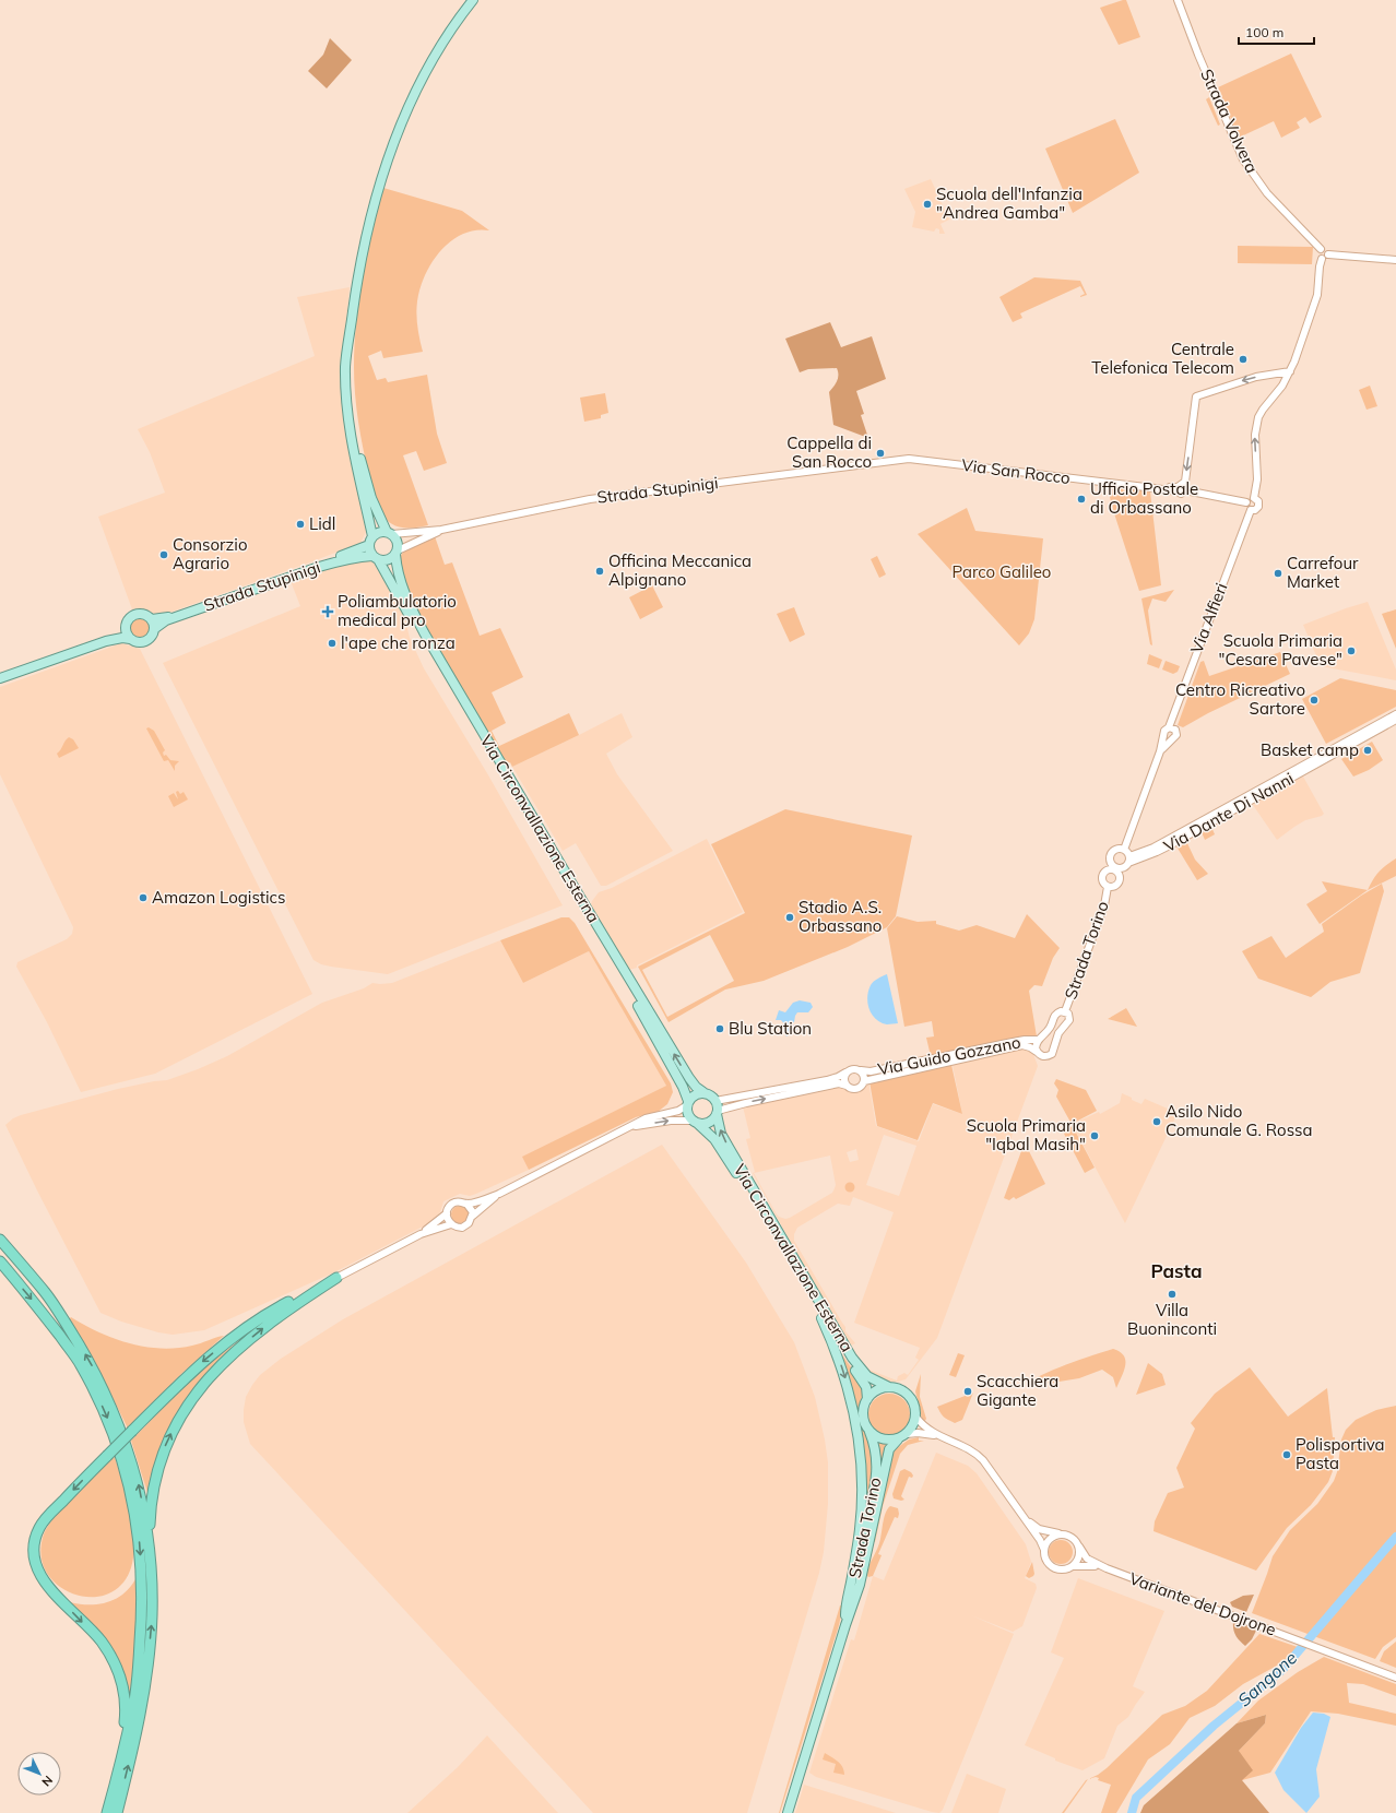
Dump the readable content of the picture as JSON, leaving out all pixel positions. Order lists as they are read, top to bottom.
{
  "streets": {
    "main road": ["Strada Stupinigi", "Via Circonvallazione Esterna", "Strada Torino"],
    "street": [
      "Strada Volvera",
      "Via San Rocco",
      "Via Alfieri",
      "Via Dante Di Nanni",
      "Via Guido Gozzano",
      "Variante del Dojrone"
    ]
  },
  "crossings": [
    ["Via San Rocco", "Strada Stupinigi"],
    ["Via San Rocco", "Via Alfieri"],
    ["Strada Stupinigi", "Via Circonvallazione Esterna"],
    ["Via Circonvallazione Esterna", "Strada Torino"],
    ["Strada Torino", "Via Guido Gozzano"]
  ],
  "districts": ["Pasta"],
  "water": ["Sangone"],
  "parks": ["Parco Galileo"],
  "places": {
    "other": [
      "Scuola dell'Infanzia \"Andrea Gamba\"",
      "Centrale Telefonica Telecom",
      "Cappella di San Rocco",
      "Ufficio Postale di Orbassano",
      "Lidl",
      "Consorzio Agrario",
      "Officina Meccanica Alpignano",
      "Carrefour Market",
      "l'ape che ronza",
      "Scuola Primaria \"Cesare Pavese\"",
      "Centro Ricreativo Sartore",
      "Basket camp",
      "Amazon Logistics",
      "Stadio A.S. Orbassano",
      "Blu Station",
      "Asilo Nido Comunale G. Rossa",
      "Scuola Primaria \"Iqbal Masih\"",
      "Villa Buoninconti",
      "Scacchiera Gigante",
      "Polisportiva Pasta"
    ],
    "health": ["Poliambulatorio medical pro"]
  },
  "scale_bar": "100 m",
  "north": "bottom right"
}
